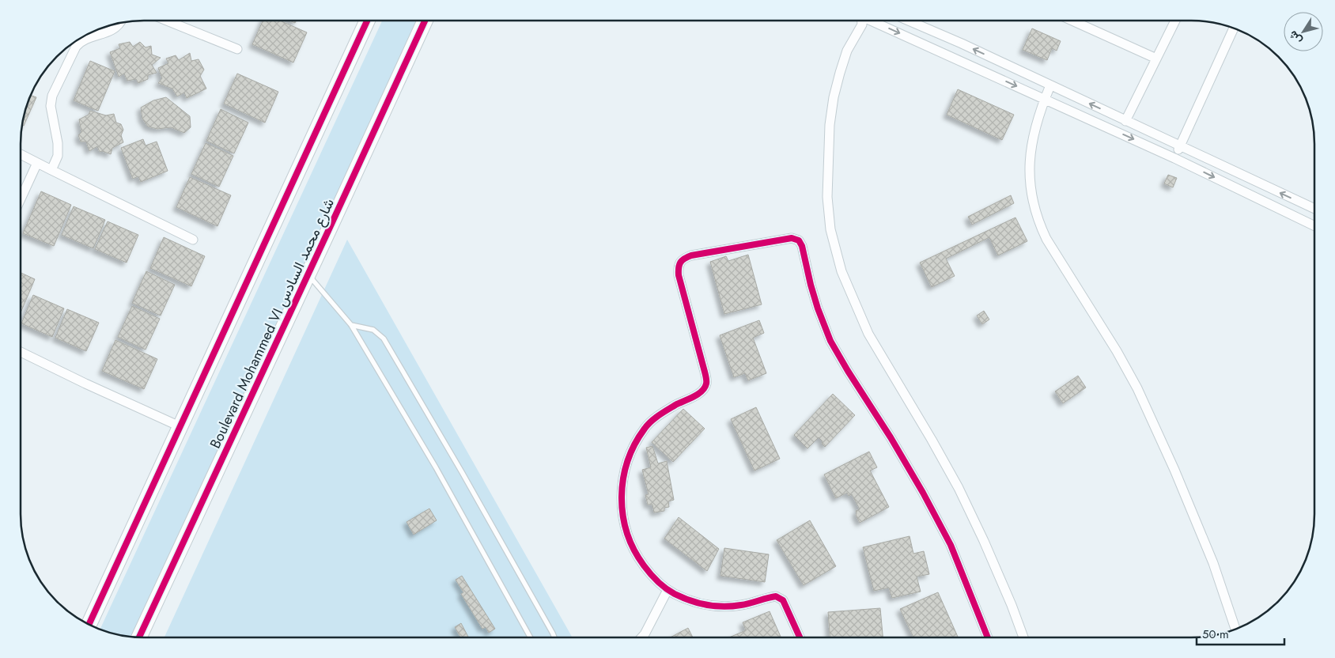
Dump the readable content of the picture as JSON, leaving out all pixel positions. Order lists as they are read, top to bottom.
{
  "streets": {
    "main road": ["Boulevard Mohammed VI شارع محمد السادس"]
  },
  "scale_bar": "50 m",
  "north": "bottom left"
}
